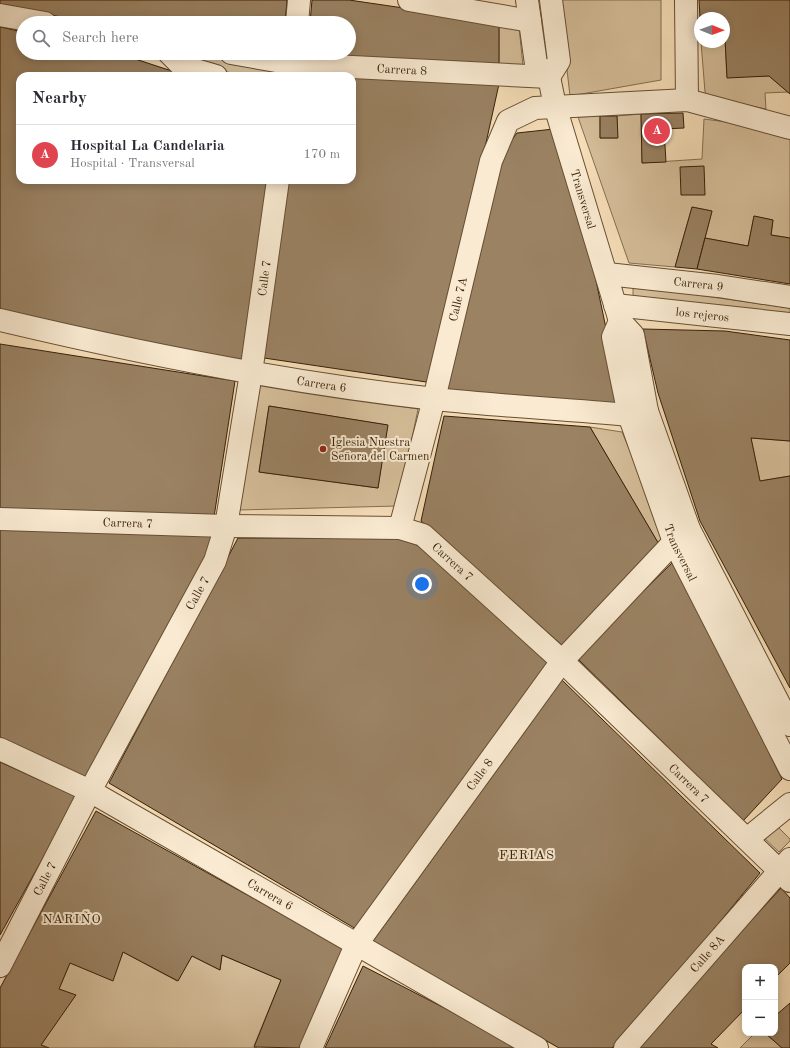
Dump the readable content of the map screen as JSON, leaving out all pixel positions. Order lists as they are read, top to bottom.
{
  "streets": {
    "street": [
      "Carrera 8",
      "Transversal",
      "Calle 7",
      "Carrera 9",
      "Calle 7A",
      "los rejeros",
      "Carrera 6",
      "Carrera 7",
      "Calle 8",
      "Calle 8A"
    ]
  },
  "crossings": [
    ["Carrera 8", "Transversal"],
    ["Transversal", "Carrera 9"],
    ["Transversal", "Calle 7A"],
    ["Transversal", "los rejeros"],
    ["Transversal", "Carrera 6"],
    ["Transversal", "Calle 8"],
    ["Calle 7", "Carrera 6"],
    ["Calle 7", "Carrera 7"],
    ["Calle 7A", "Carrera 6"],
    ["Calle 7A", "Carrera 7"],
    ["Carrera 6", "Calle 8"],
    ["Carrera 7", "Calle 8"],
    ["Carrera 7", "Calle 8A"]
  ],
  "districts": ["FERIAS", "NARIÑO"],
  "places": ["Iglesia Nuestra Señora del Carmen"],
  "north": "right",
  "page": {
    "search": "Search here",
    "heading": "Nearby",
    "pins": "A",
    "list": [
      {
        "mark": "A",
        "name": "Hospital La Candelaria",
        "note": "Hospital · Transversal",
        "value": "170 m"
      }
    ],
    "map_buttons": ["+", "−"]
  }
}
